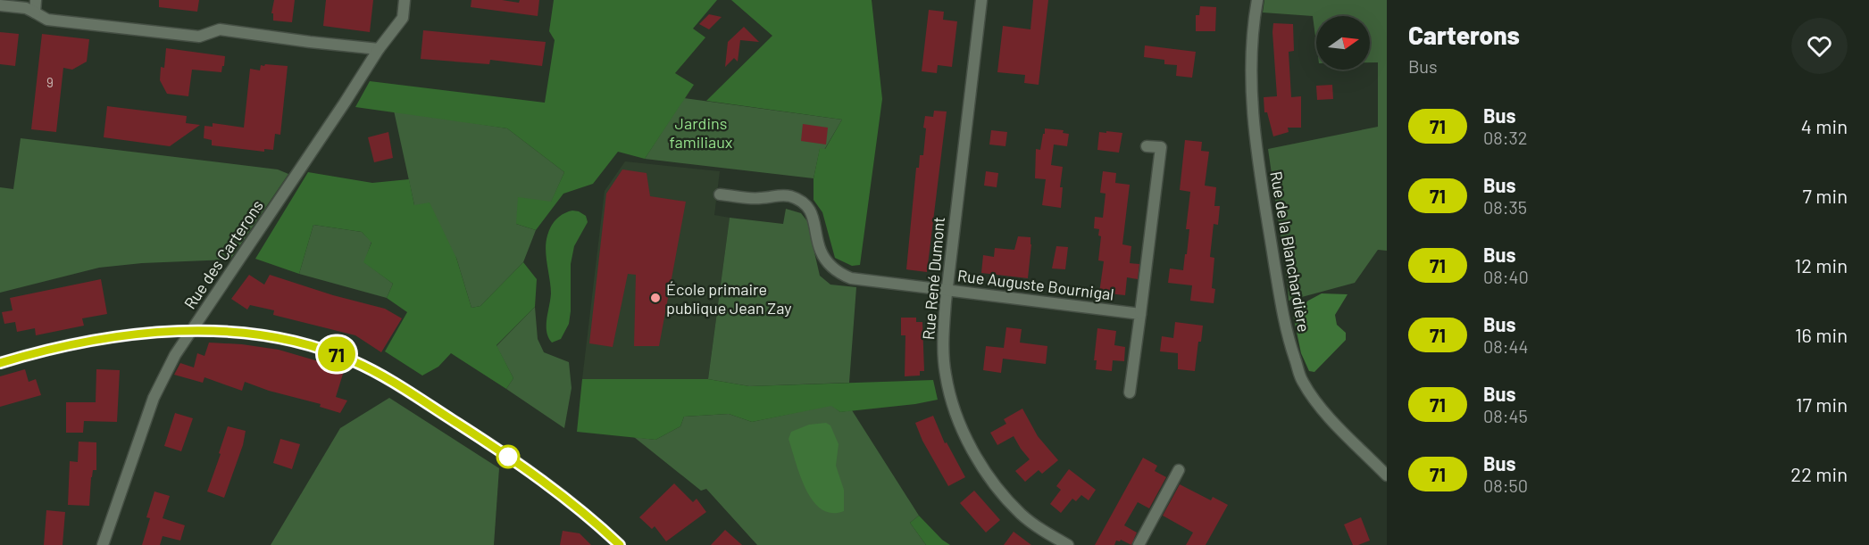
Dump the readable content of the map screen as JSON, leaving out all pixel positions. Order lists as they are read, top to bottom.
{
  "streets": {
    "street": [
      "Rue de la Blanchardière",
      "Rue des Carterons",
      "Rue René Dumont",
      "Rue Auguste Bournigal"
    ]
  },
  "crossings": [
    ["Rue René Dumont", "Rue Auguste Bournigal"]
  ],
  "parks": ["Jardins familiaux"],
  "places": ["École primaire publique Jean Zay"],
  "lines": ["bus line 71"],
  "house_numbers": ["9"],
  "north": "right",
  "page": {
    "on_map": "71",
    "heading": ["Carterons", "Bus"],
    "list": [
      {
        "mark": "71",
        "name": "Bus",
        "note": "08:32",
        "value": "4 min"
      },
      {
        "mark": "71",
        "name": "Bus",
        "note": "08:35",
        "value": "7 min"
      },
      {
        "mark": "71",
        "name": "Bus",
        "note": "08:40",
        "value": "12 min"
      },
      {
        "mark": "71",
        "name": "Bus",
        "note": "08:44",
        "value": "16 min"
      },
      {
        "mark": "71",
        "name": "Bus",
        "note": "08:45",
        "value": "17 min"
      },
      {
        "mark": "71",
        "name": "Bus",
        "note": "08:50",
        "value": "22 min"
      }
    ]
  }
}
